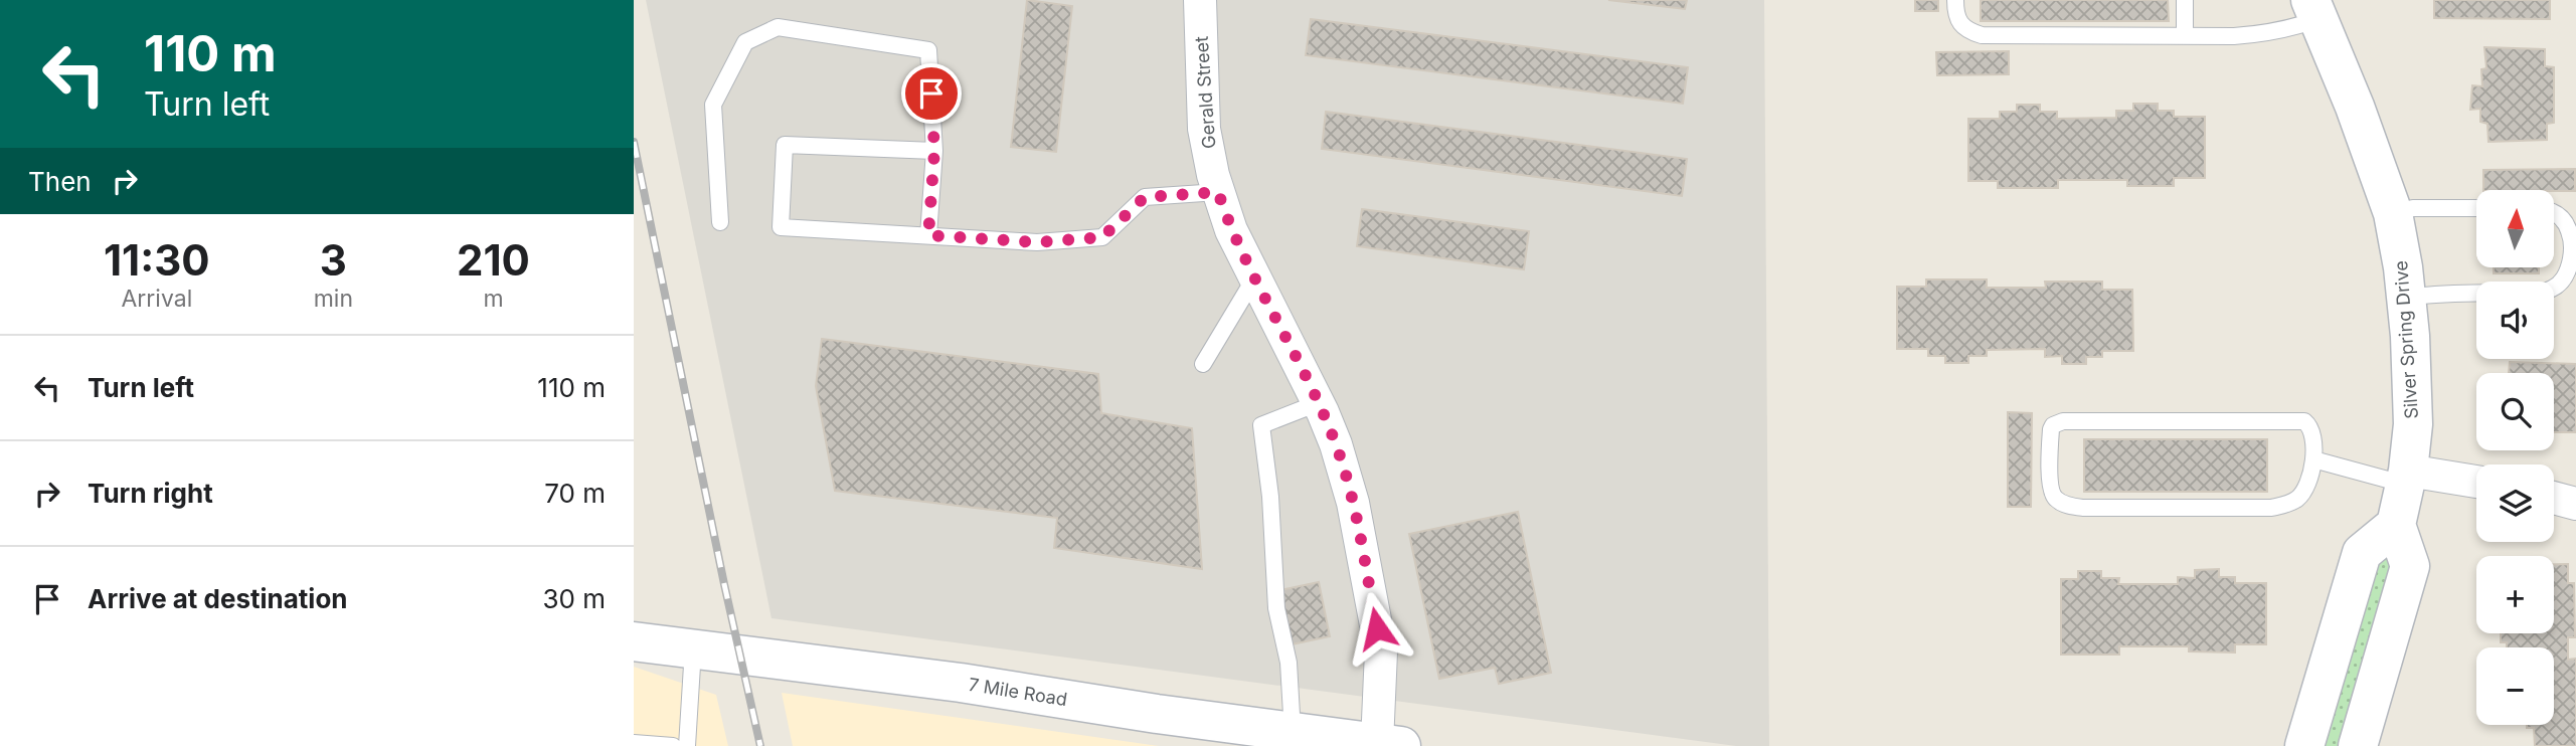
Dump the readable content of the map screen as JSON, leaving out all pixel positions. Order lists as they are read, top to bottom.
{
  "streets": {
    "street": ["Gerald Street", "Silver Spring Drive", "7 Mile Road"]
  },
  "crossings": [
    ["Gerald Street", "7 Mile Road"]
  ],
  "north": "top",
  "page": {
    "turn": ["110 m", "Turn left"],
    "then": "Then",
    "map_buttons": ["+", "−"],
    "eta": [
      "11:30",
      "Arrival",
      "3",
      "min",
      "210",
      "m"
    ],
    "list": [
      {
        "name": "Turn left",
        "value": "110 m"
      },
      {
        "name": "Turn right",
        "value": "70 m"
      },
      {
        "name": "Arrive at destination",
        "value": "30 m"
      }
    ]
  }
}
